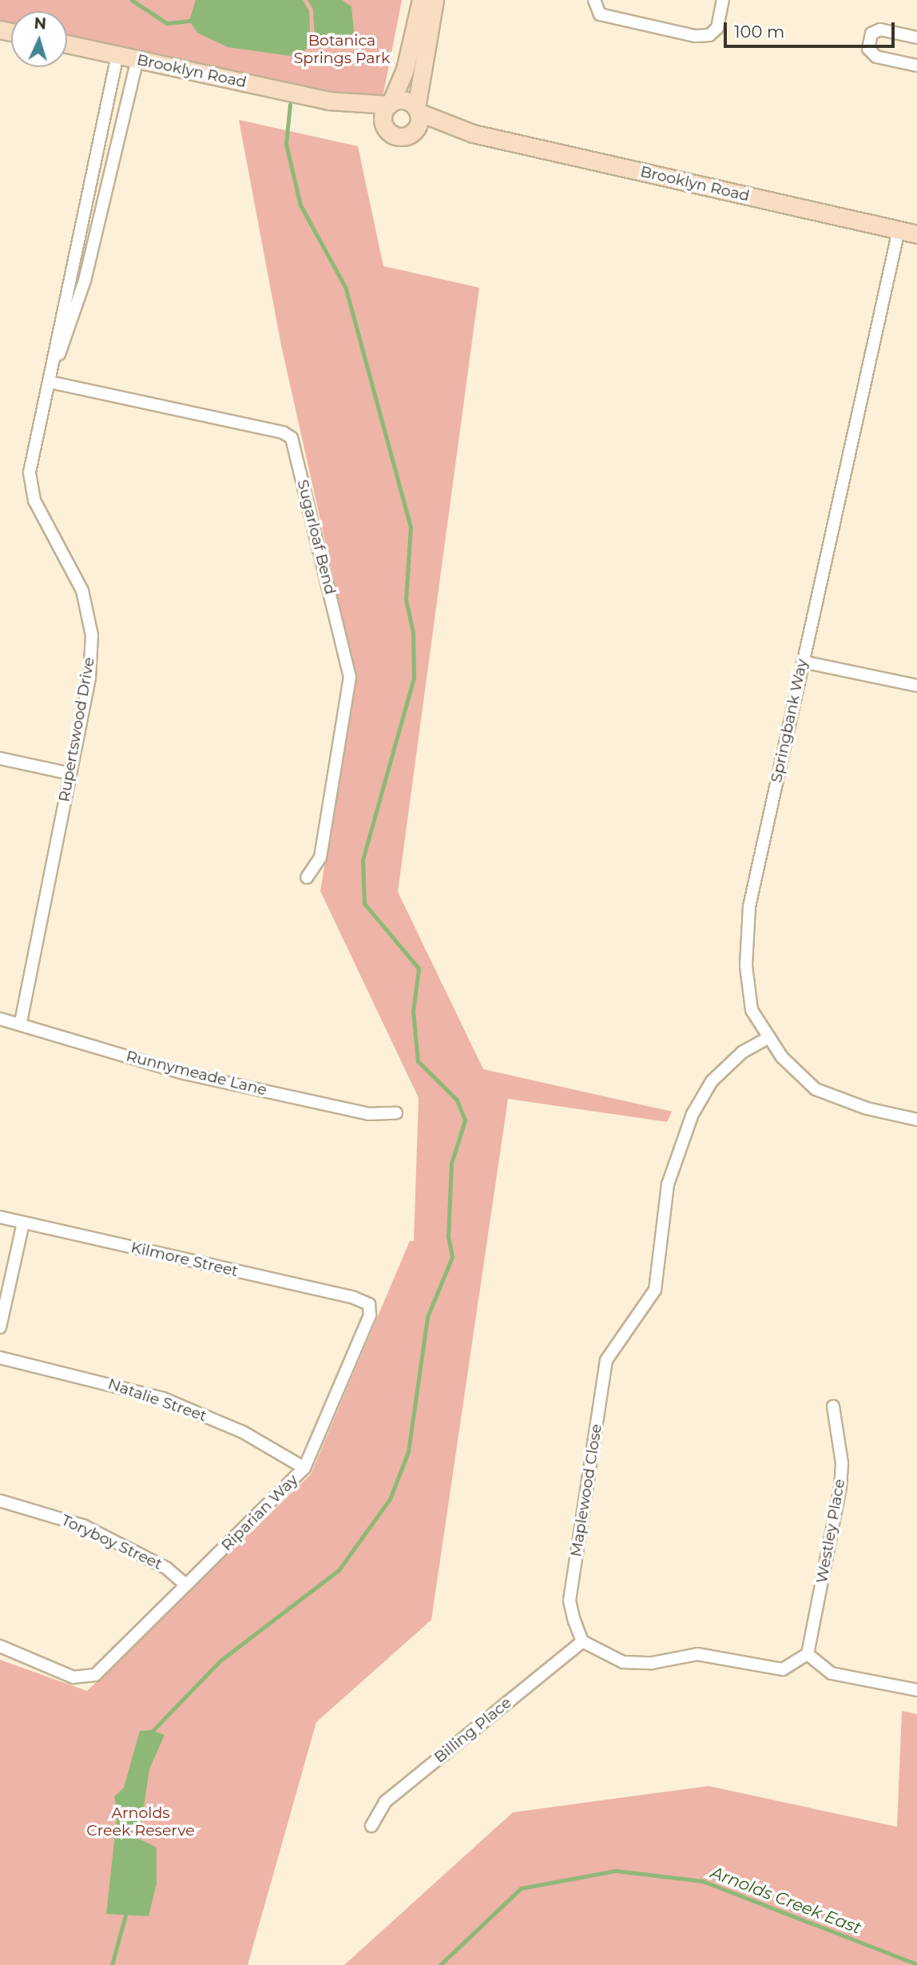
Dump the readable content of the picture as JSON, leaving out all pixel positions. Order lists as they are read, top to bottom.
{
  "streets": {
    "street": [
      "Brooklyn Road",
      "Sugarloaf Bend",
      "Springbank Way",
      "Rupertswood Drive",
      "Runnymeade Lane",
      "Kilmore Street",
      "Natalie Street",
      "Maplewood Close",
      "Riparian Way",
      "Westley Place",
      "Toryboy Street",
      "Billing Place"
    ]
  },
  "crossings": [
    ["Brooklyn Road", "Springbank Way"],
    ["Brooklyn Road", "Rupertswood Drive"],
    ["Sugarloaf Bend", "Rupertswood Drive"],
    ["Springbank Way", "Maplewood Close"],
    ["Rupertswood Drive", "Runnymeade Lane"],
    ["Kilmore Street", "Riparian Way"],
    ["Natalie Street", "Riparian Way"],
    ["Maplewood Close", "Billing Place"],
    ["Riparian Way", "Toryboy Street"]
  ],
  "water": ["Arnolds Creek East"],
  "parks": ["Botanica Springs Park", "Arnolds Creek Reserve"],
  "scale_bar": "100 m",
  "north": "top"
}
